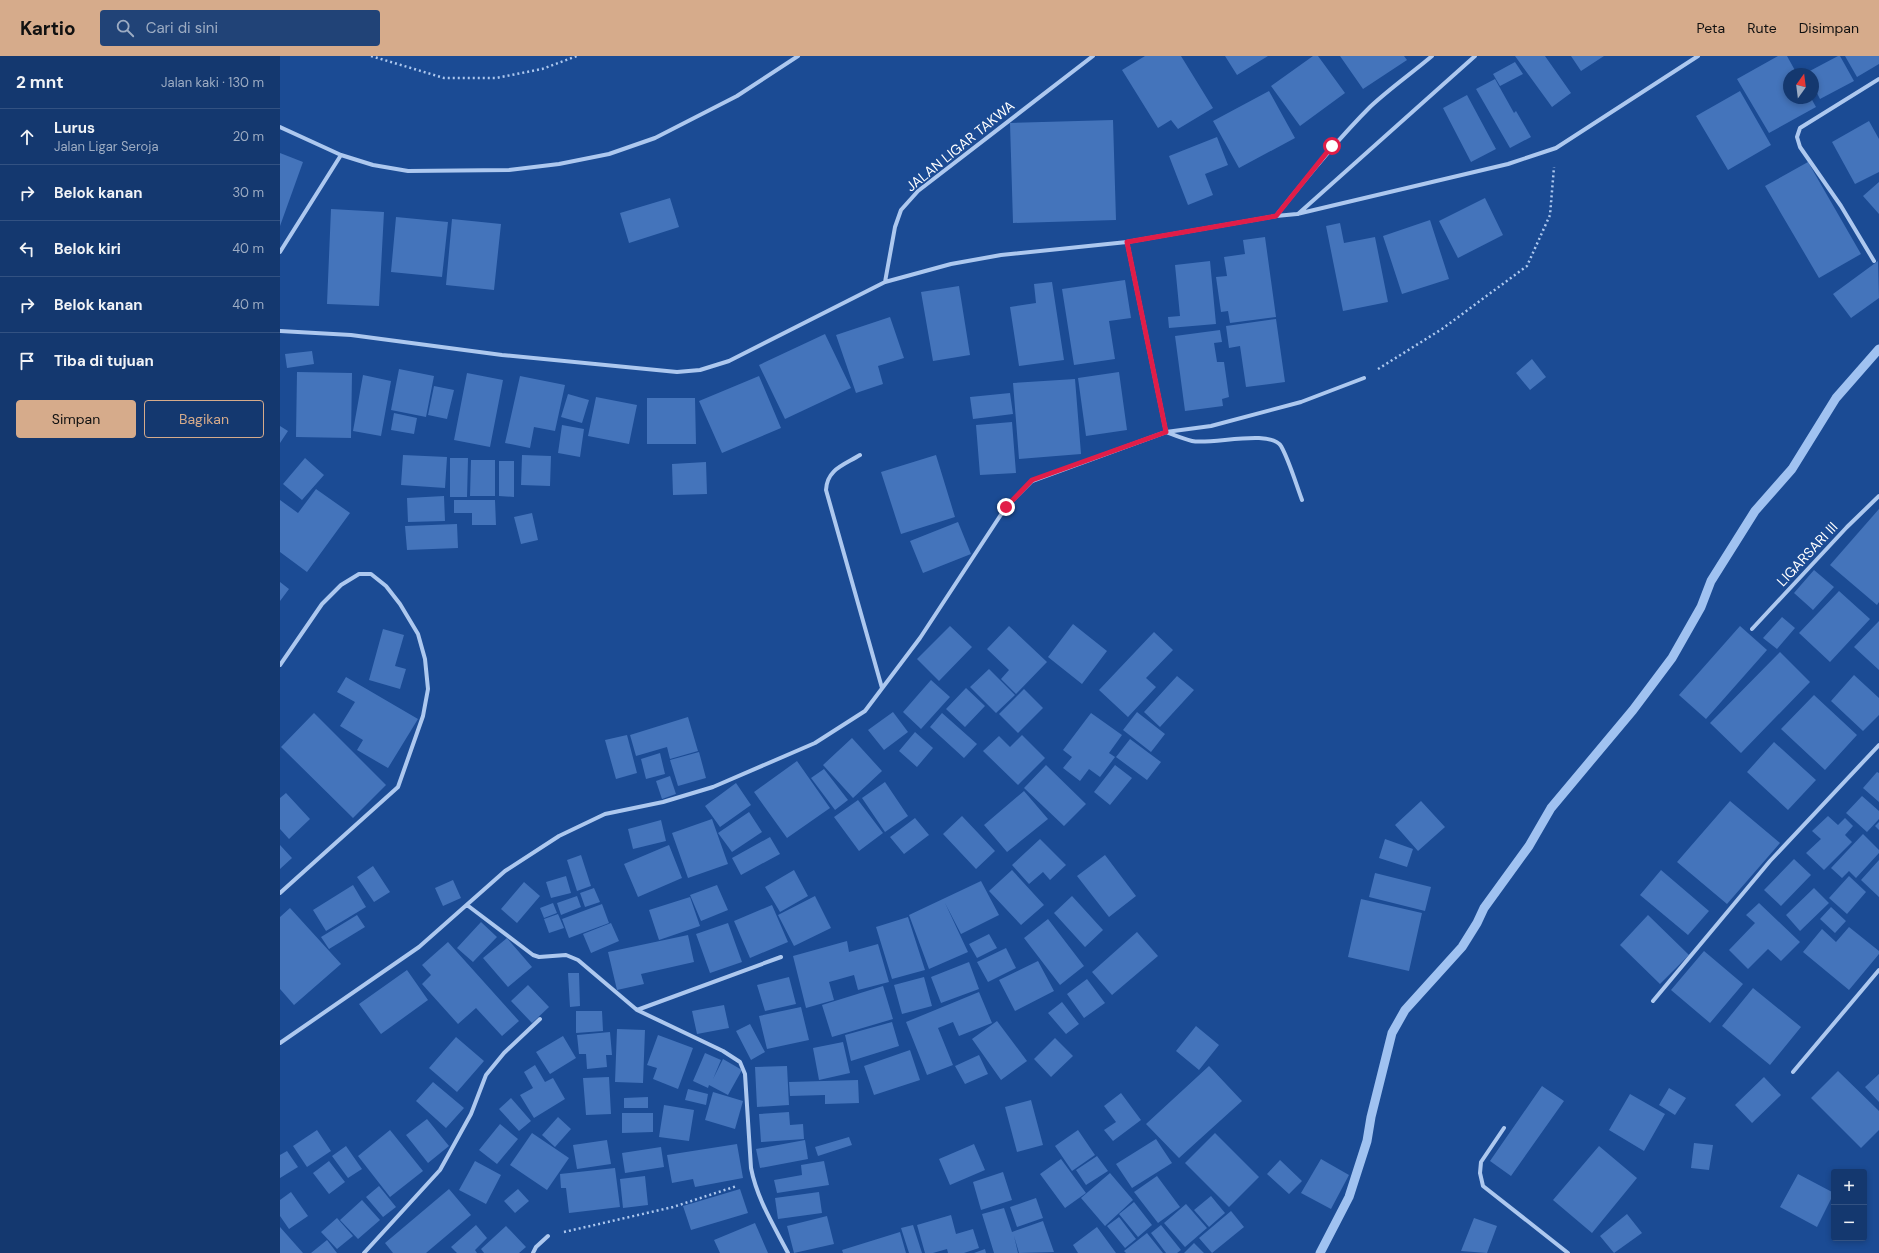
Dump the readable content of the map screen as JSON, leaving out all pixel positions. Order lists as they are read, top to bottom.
{
  "streets": {
    "street": ["JALAN LIGAR TAKWA", "LIGARSARI III"]
  },
  "north": "top",
  "page": {
    "header": "Kartio",
    "search": "Cari di sini",
    "nav": ["Peta", "Rute", "Disimpan"],
    "heading": ["2 mnt", "Jalan kaki · 130 m"],
    "list": [
      ["Lurus", "Jalan Ligar Seroja", "20 m"],
      ["Belok kanan", "30 m"],
      ["Belok kiri", "40 m"],
      ["Belok kanan", "40 m"],
      "Tiba di tujuan"
    ],
    "buttons": ["Simpan", "Bagikan"],
    "map_buttons": ["+", "−"]
  }
}
